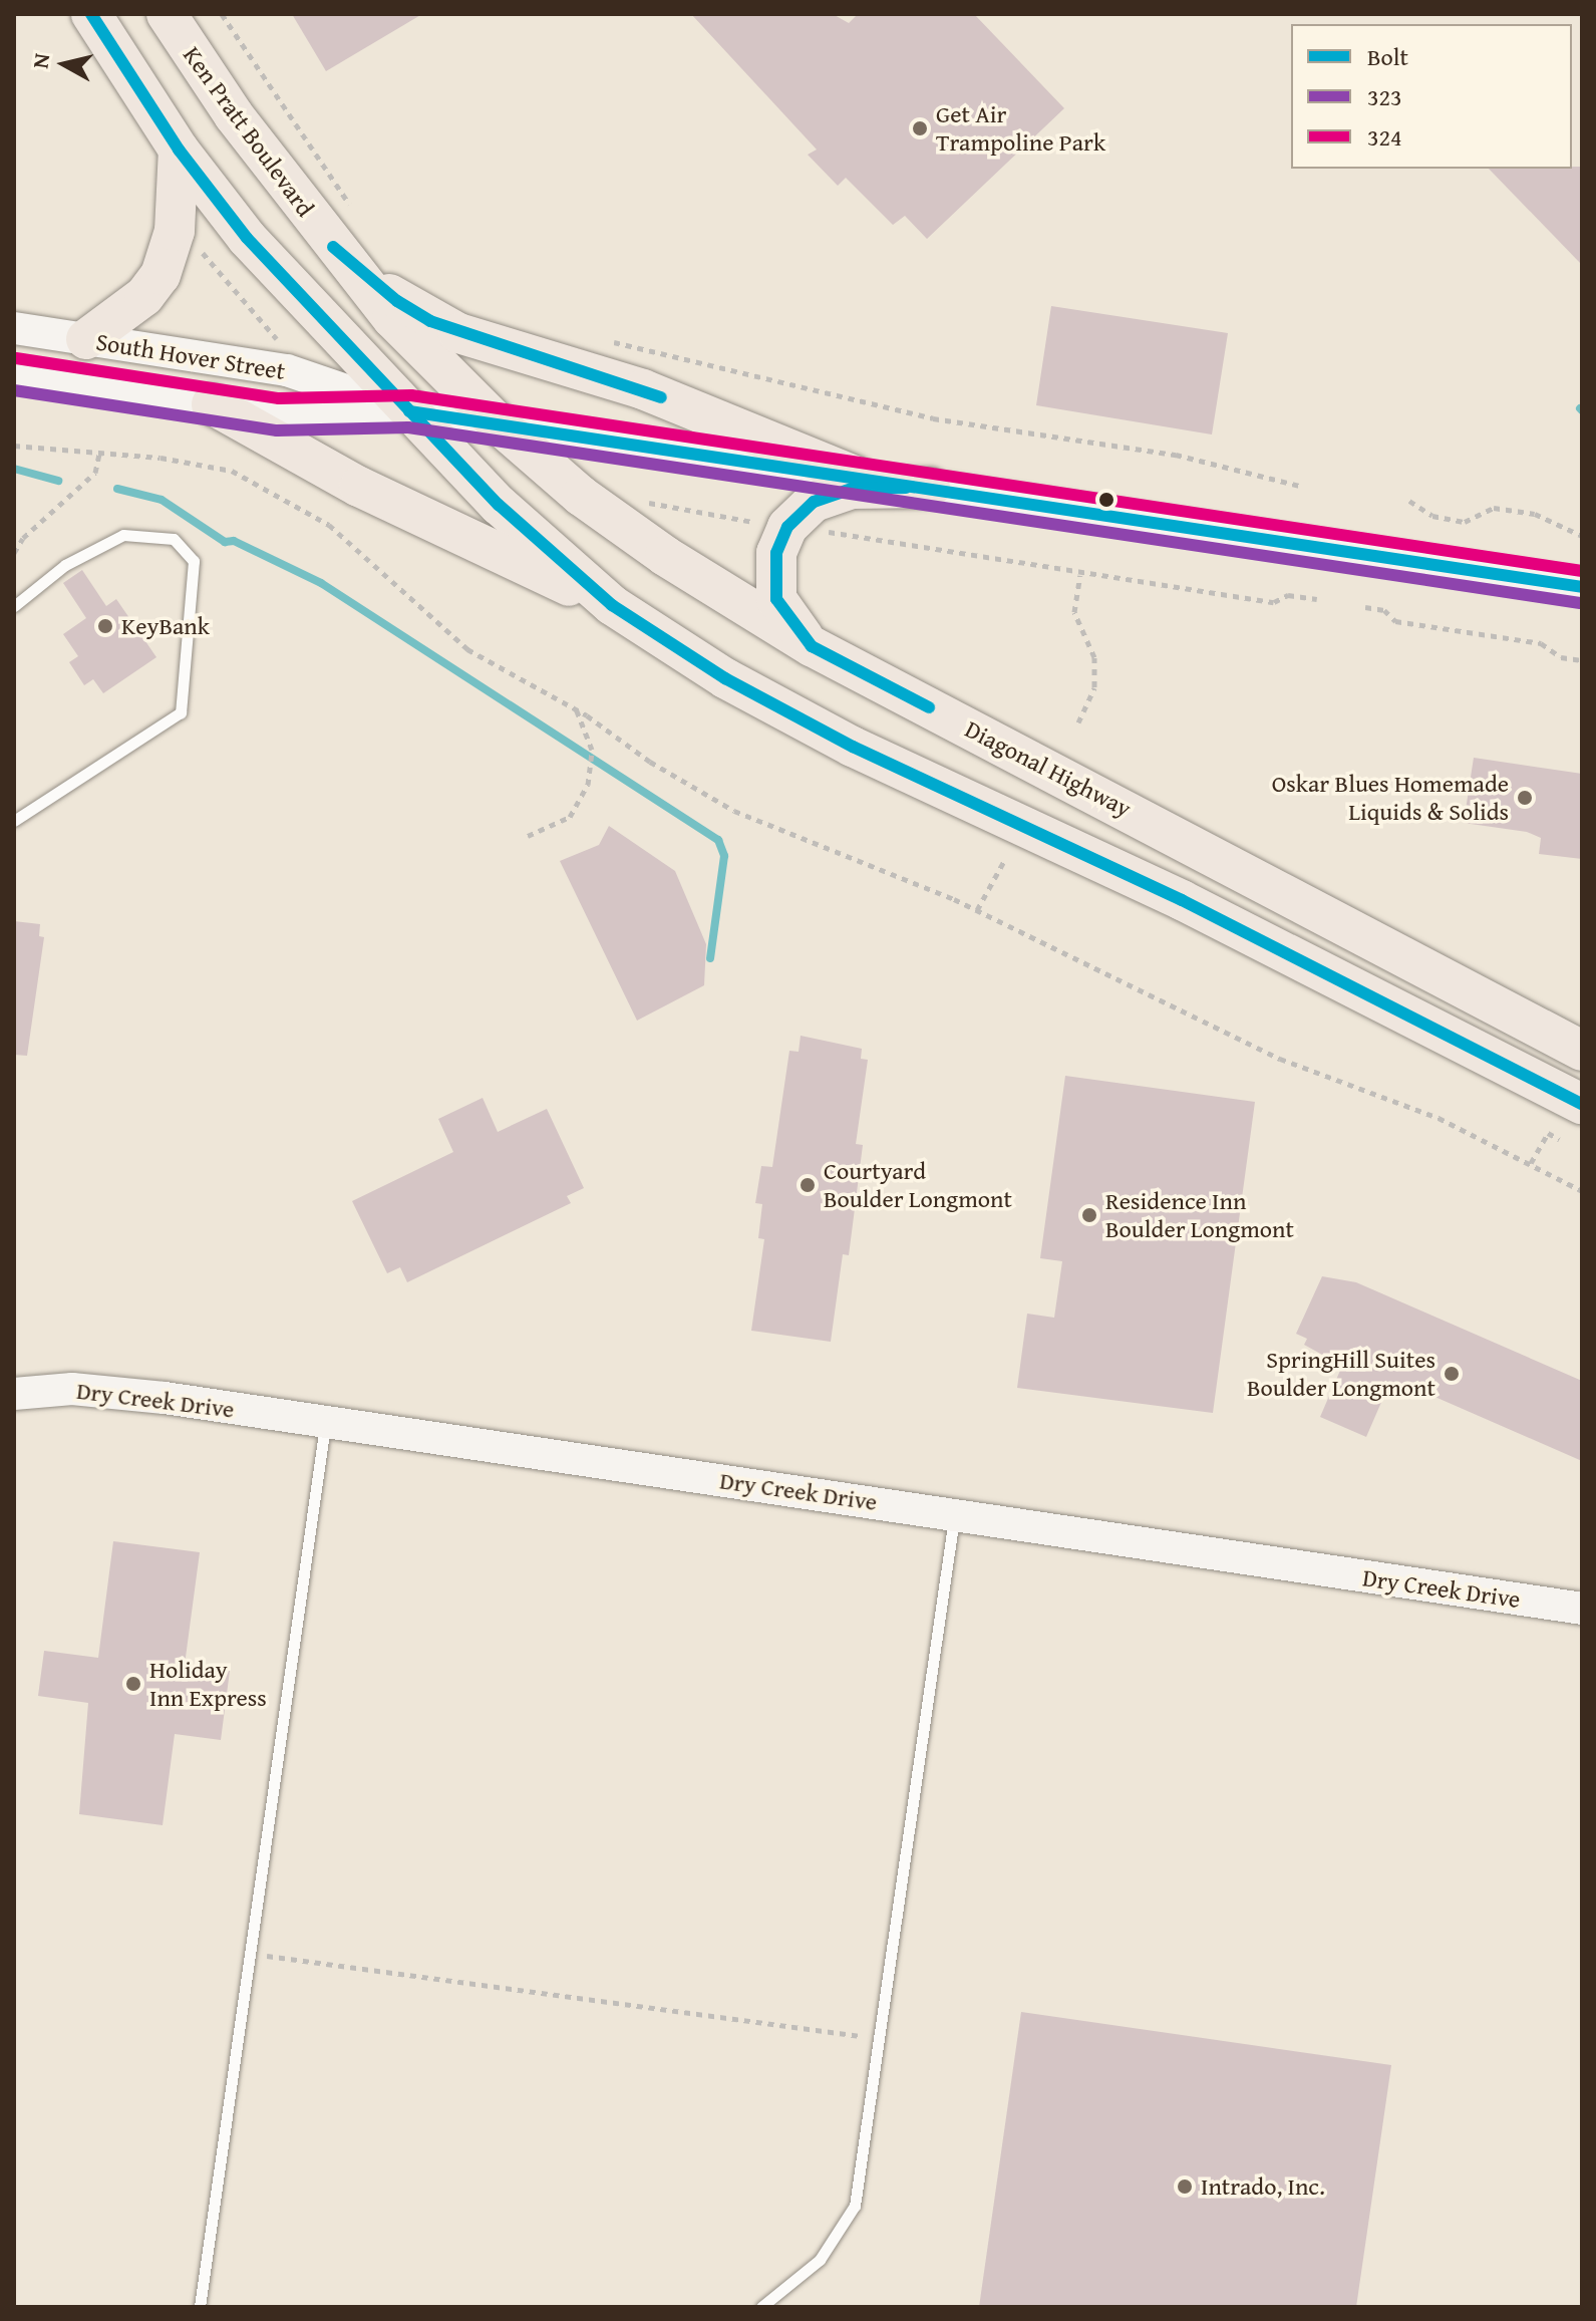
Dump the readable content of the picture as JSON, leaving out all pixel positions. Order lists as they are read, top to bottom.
{
  "streets": {
    "highway": ["Ken Pratt Boulevard", "Diagonal Highway"],
    "main road": ["South Hover Street", "Dry Creek Drive"]
  },
  "crossings": [
    ["Ken Pratt Boulevard", "South Hover Street"],
    ["Ken Pratt Boulevard", "Diagonal Highway"],
    ["South Hover Street", "Diagonal Highway"]
  ],
  "places": [
    "Get Air Trampoline Park",
    "KeyBank",
    "Oskar Blues Homemade Liquids & Solids",
    "Courtyard Boulder Longmont",
    "Residence Inn Boulder Longmont",
    "SpringHill Suites Boulder Longmont",
    "Holiday Inn Express",
    "Intrado, Inc."
  ],
  "lines": ["transit line Bolt", "transit line 324", "transit line 323"],
  "legend": ["Bolt", "323", "324"],
  "north": "left"
}
